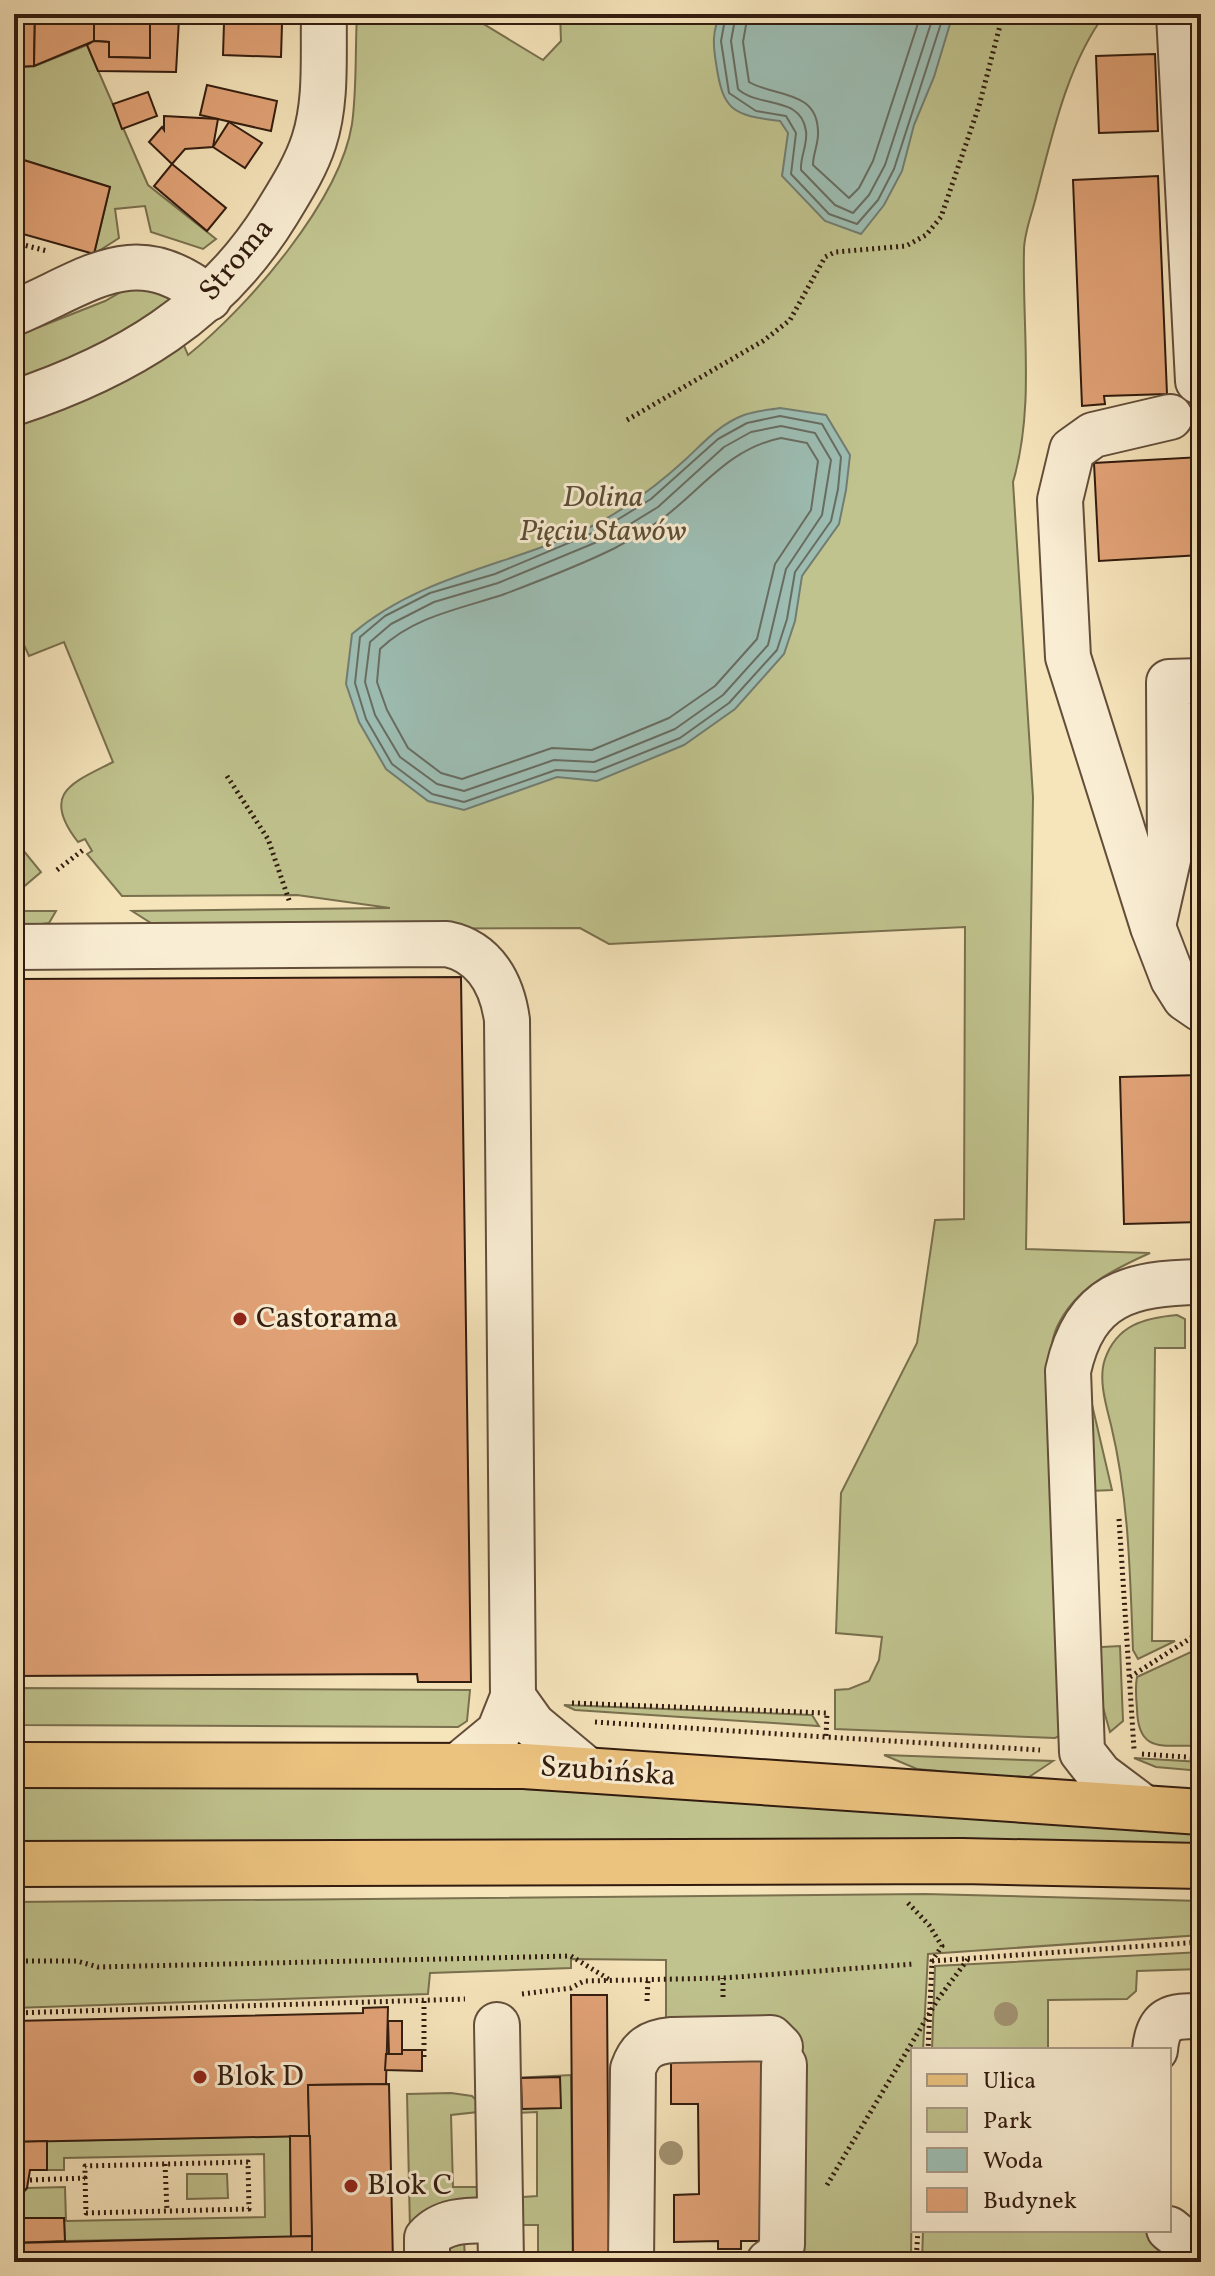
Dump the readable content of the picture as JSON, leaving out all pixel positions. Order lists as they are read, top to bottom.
{
  "streets": {
    "main road": ["Szubińska"],
    "street": ["Stroma"]
  },
  "parks": ["Dolina Pięciu Stawów"],
  "places": ["Castorama", "Blok D", "Blok C"],
  "legend": [
    "Ulica",
    "Park",
    "Woda",
    "Budynek"
  ]
}
